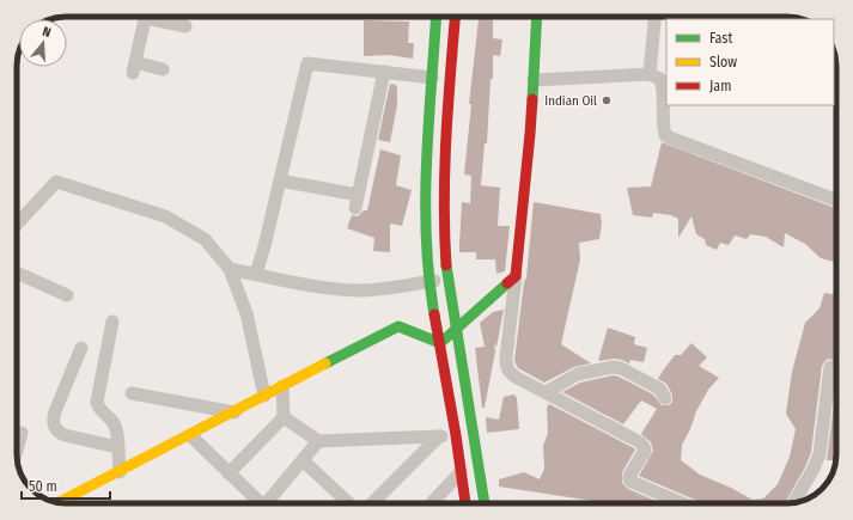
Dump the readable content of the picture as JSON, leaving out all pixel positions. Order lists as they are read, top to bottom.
{
  "places": ["Indian Oil"],
  "legend": ["Fast", "Slow", "Jam"],
  "scale_bar": "50 m",
  "north": "top"
}
